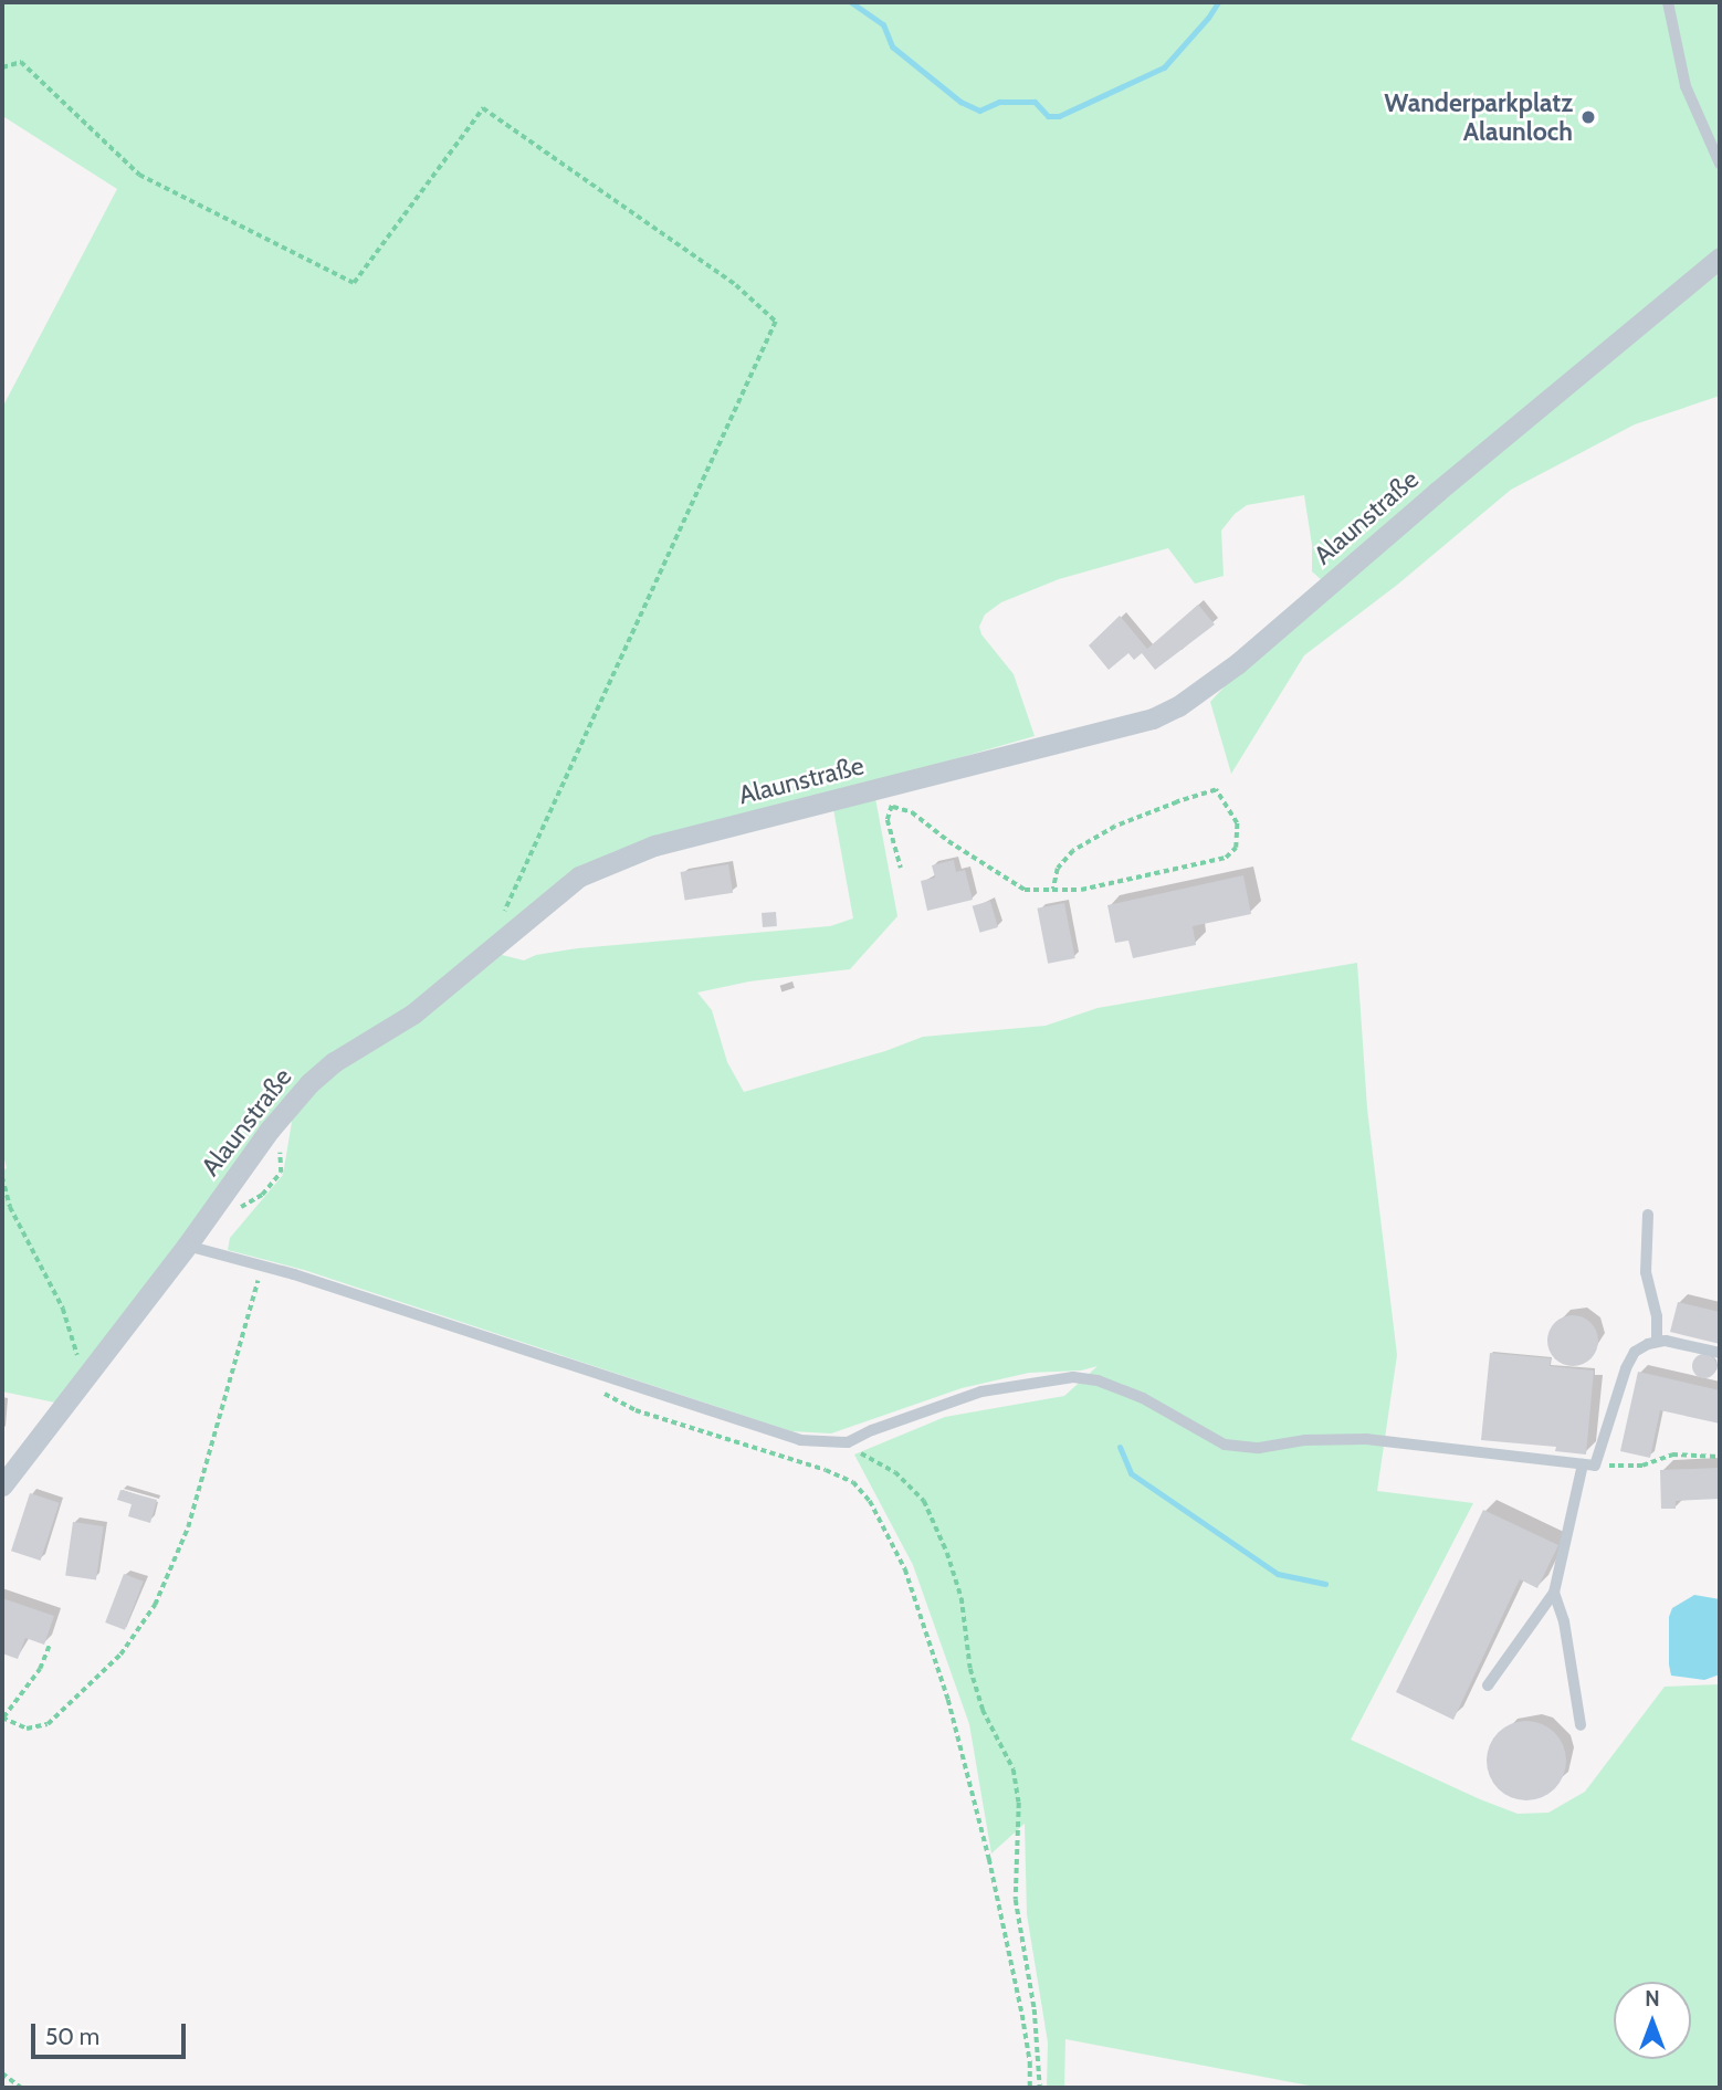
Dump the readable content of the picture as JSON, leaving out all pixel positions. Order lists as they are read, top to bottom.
{
  "streets": {
    "street": ["Alaunstraße"]
  },
  "places": ["Wanderparkplatz Alaunloch"],
  "scale_bar": "50 m",
  "north": "top"
}
